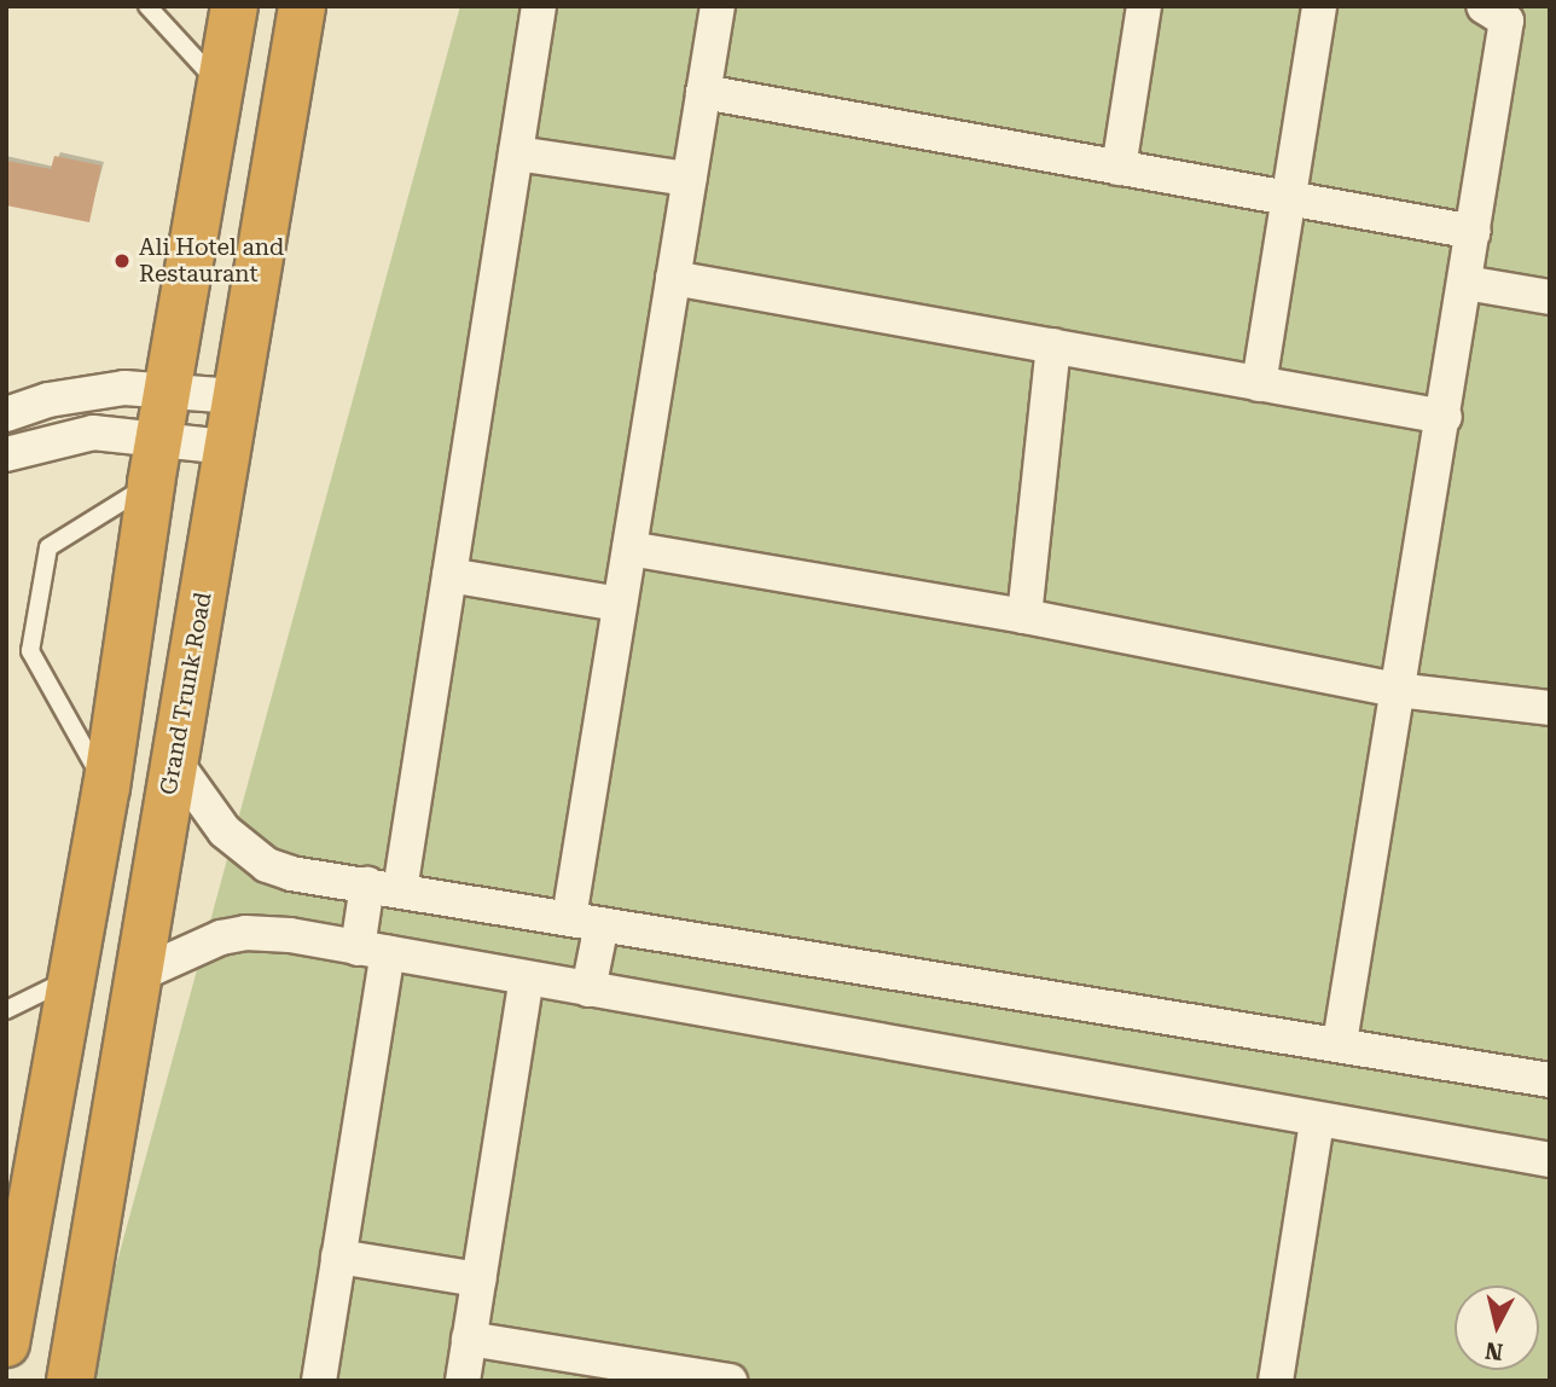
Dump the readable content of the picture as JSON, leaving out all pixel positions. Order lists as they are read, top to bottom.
{
  "streets": {
    "highway": ["Grand Trunk Road"]
  },
  "places": ["Ali Hotel and Restaurant"],
  "north": "bottom"
}
